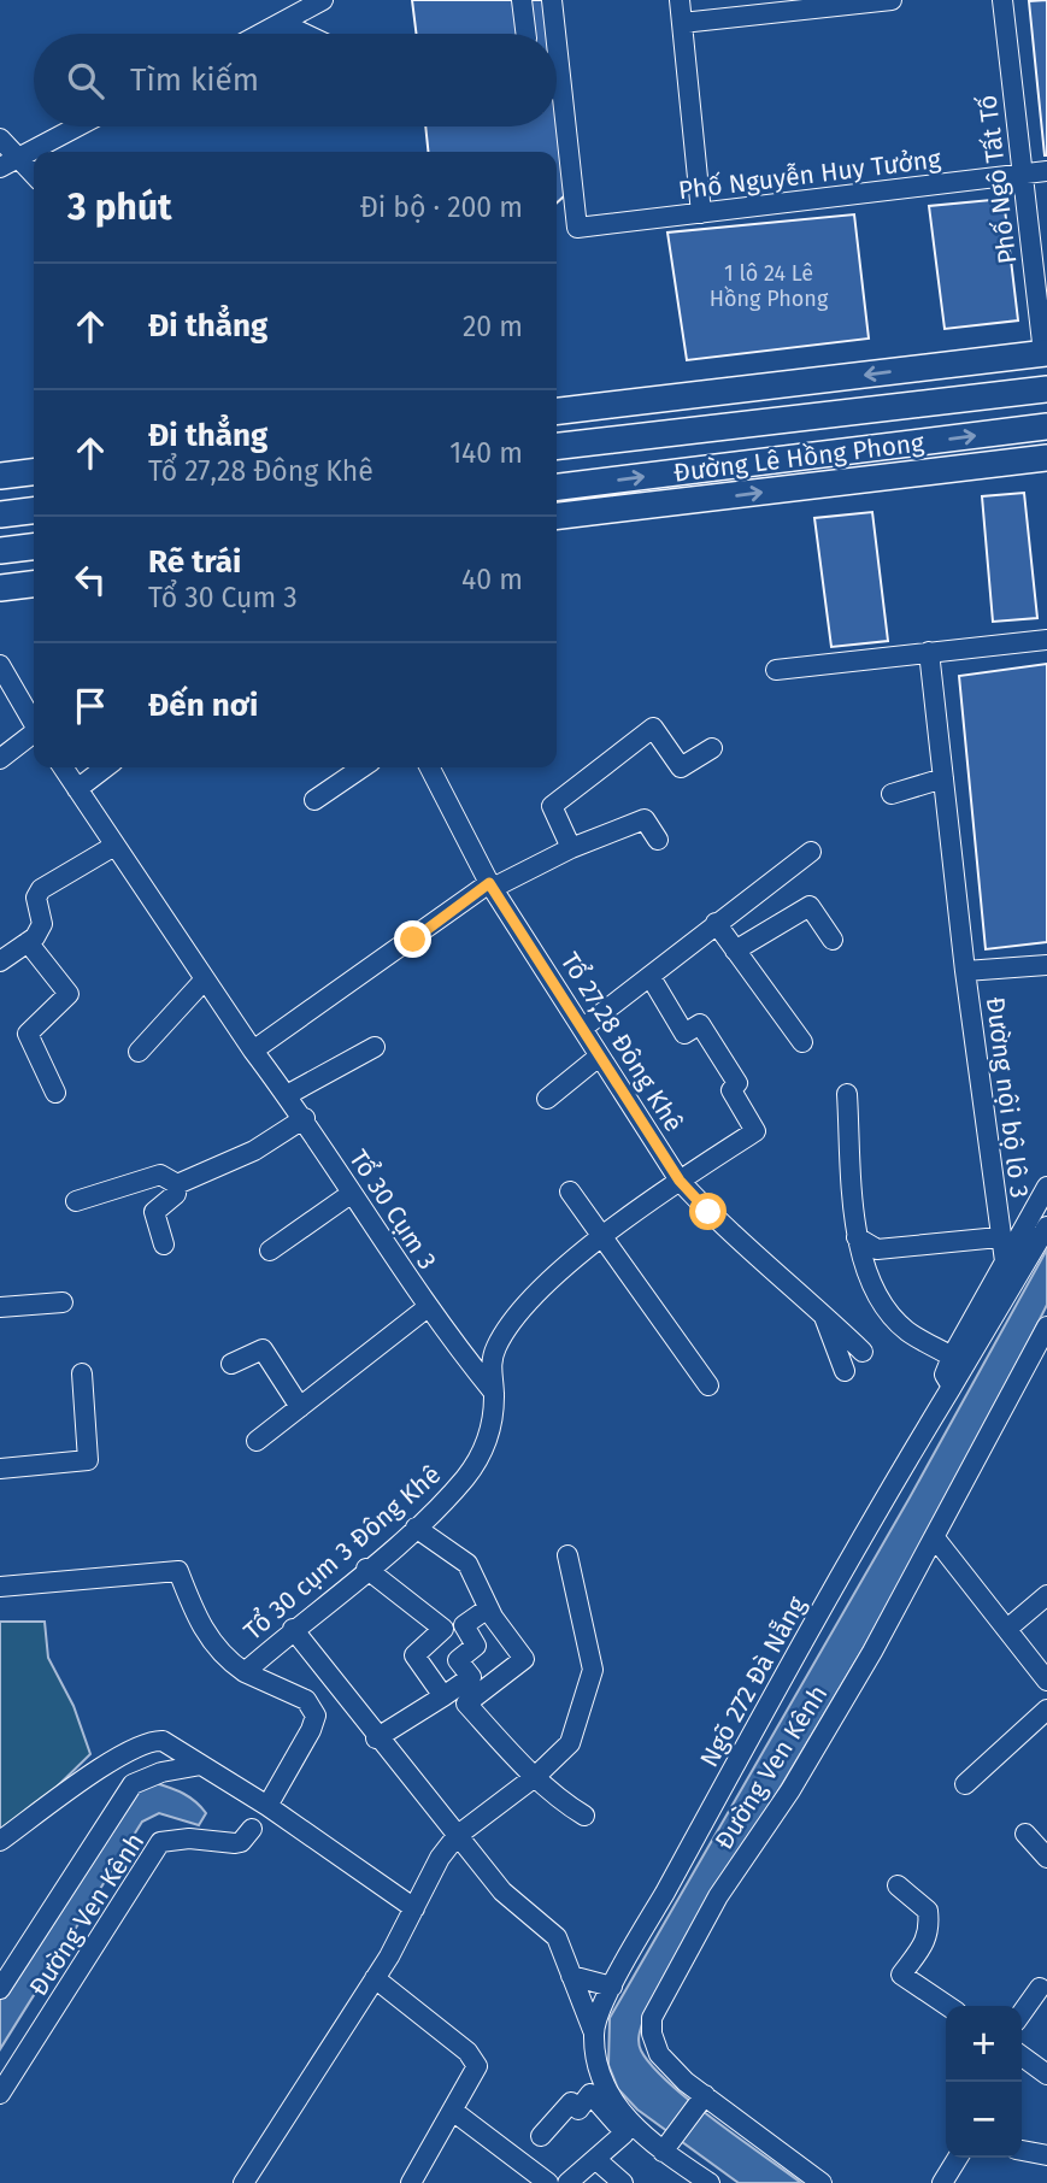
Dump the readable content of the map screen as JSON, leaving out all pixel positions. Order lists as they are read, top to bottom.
{
  "streets": {
    "main road": ["Đường Lê Hồng Phong"],
    "street": [
      "Phố Nguyễn Huy Tưởng",
      "Phố Ngô Tất Tố",
      "Tổ 27,28 Đông Khê",
      "Đường nội bộ lô 3",
      "Tổ 30 Cụm 3",
      "Tổ 30 cụm 3 Đông Khê",
      "Ngõ 272 Đà Nẵng",
      "Đường Ven Kênh"
    ]
  },
  "crossings": [
    ["Phố Nguyễn Huy Tưởng", "Phố Ngô Tất Tố"],
    ["Tổ 27,28 Đông Khê", "Tổ 30 cụm 3 Đông Khê"],
    ["Đường nội bộ lô 3", "Ngõ 272 Đà Nẵng"],
    ["Tổ 30 Cụm 3", "Tổ 30 cụm 3 Đông Khê"]
  ],
  "house_numbers": ["1 lô 24 Lê Hồng Phong"],
  "page": {
    "search": "Tìm kiếm",
    "heading": ["3 phút", "Đi bộ · 200 m"],
    "list": [
      ["Đi thẳng", "20 m"],
      ["Đi thẳng", "Tổ 27,28 Đông Khê", "140 m"],
      ["Rẽ trái", "Tổ 30 Cụm 3", "40 m"],
      "Đến nơi"
    ],
    "map_buttons": ["+", "−"]
  }
}
